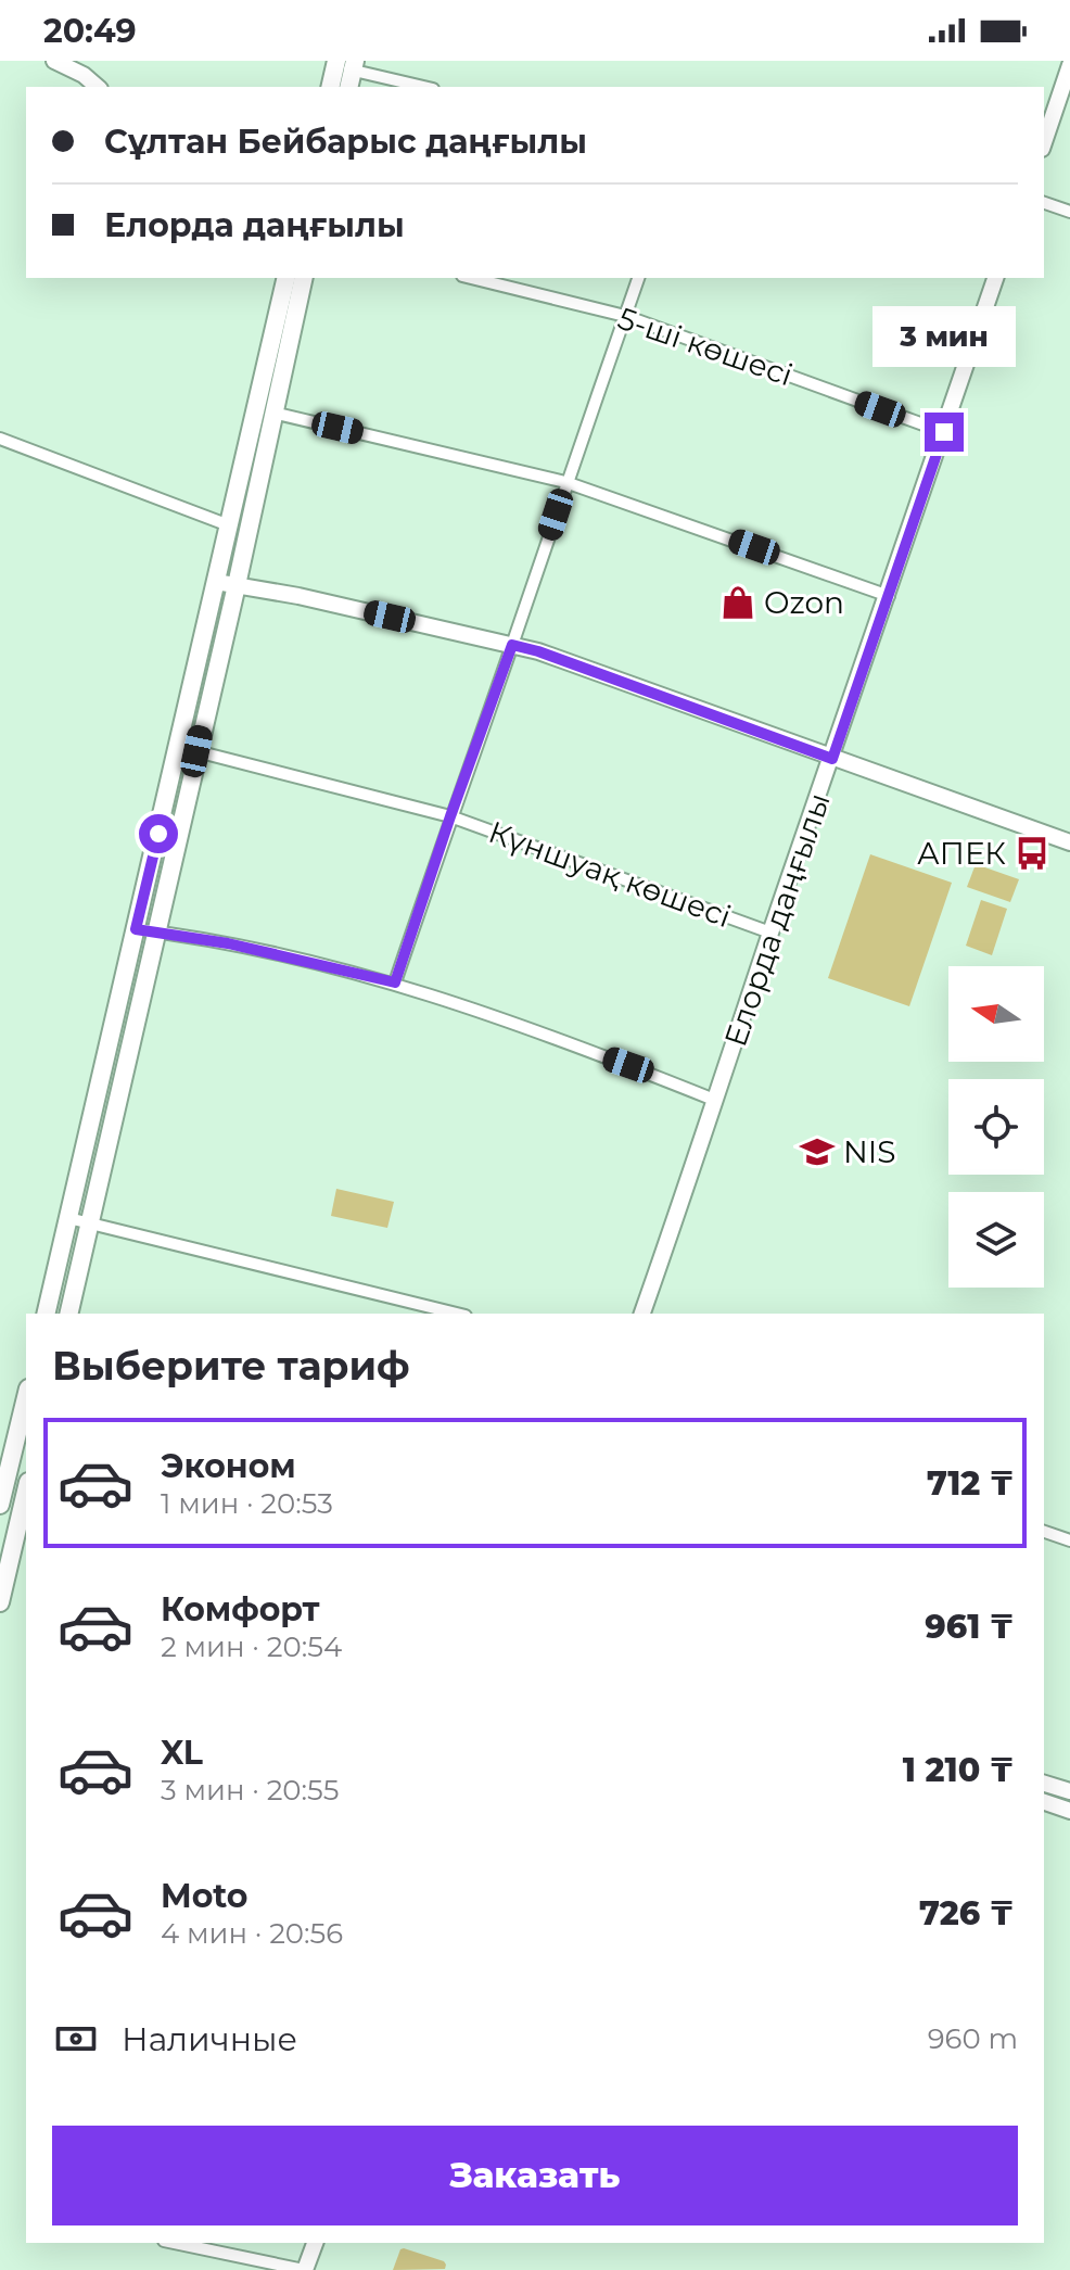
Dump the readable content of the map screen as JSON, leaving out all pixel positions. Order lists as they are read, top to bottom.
{
  "streets": {
    "street": ["5-ші көшесі", "Күншуақ көшесі", "Елорда даңғылы"]
  },
  "crossings": [
    ["5-ші көшесі", "Елорда даңғылы"],
    ["Күншуақ көшесі", "Елорда даңғылы"]
  ],
  "places": {
    "shop": ["Ozon"],
    "bus stop": ["АПЕК"],
    "school or university": ["NIS"]
  },
  "north": "left",
  "page": {
    "status": "20:49",
    "banner": ["Сұлтан Бейбарыс даңғылы", "Елорда даңғылы"],
    "bubble": "3 мин",
    "heading": "Выберите тариф",
    "list": [
      {
        "name": "Эконом",
        "note": "1 мин · 20:53",
        "value": "712 ₸"
      },
      {
        "name": "Комфорт",
        "note": "2 мин · 20:54",
        "value": "961 ₸"
      },
      {
        "name": "XL",
        "note": "3 мин · 20:55",
        "value": "1 210 ₸"
      },
      {
        "name": "Moto",
        "note": "4 мин · 20:56",
        "value": "726 ₸"
      }
    ],
    "pay": ["Наличные", "960 m"],
    "buttons": "Заказать"
  }
}
